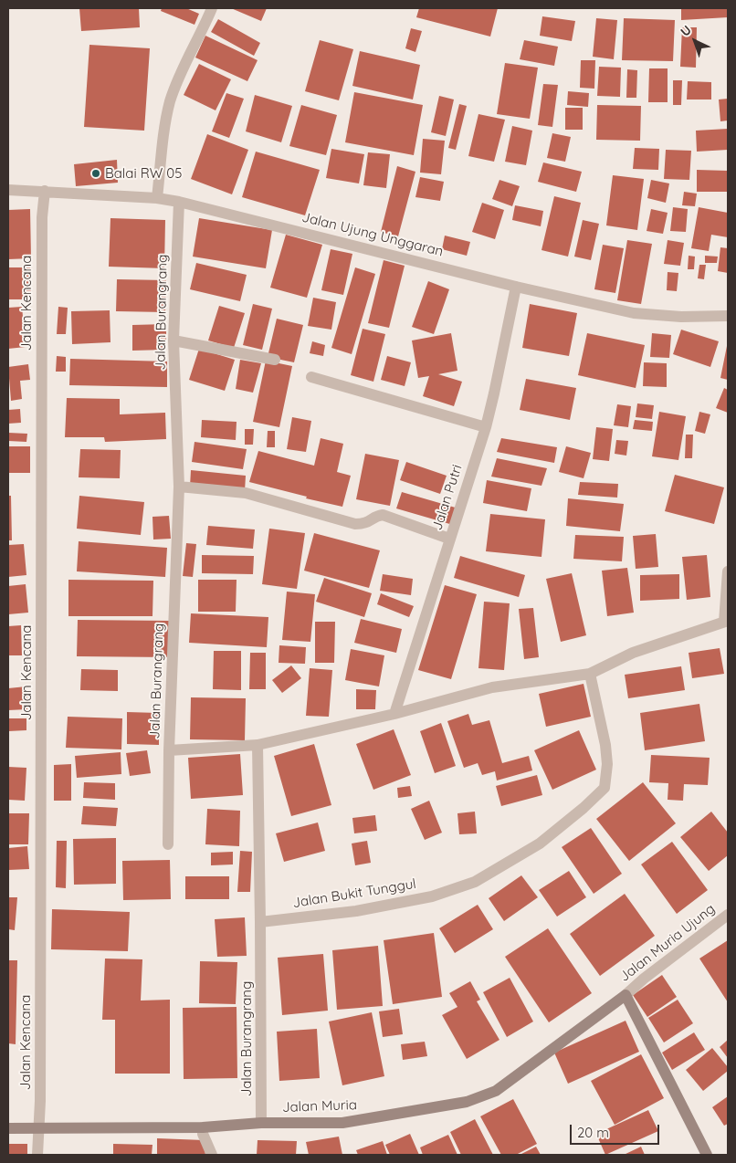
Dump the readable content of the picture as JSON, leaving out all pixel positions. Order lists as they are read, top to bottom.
{
  "streets": {
    "street": [
      "Jalan Ujung Unggaran",
      "Jalan Kencana",
      "Jalan Burangrang",
      "Jalan Putri",
      "Jalan Bukit Tunggul",
      "Jalan Muria Ujung",
      "Jalan Muria"
    ]
  },
  "crossings": [
    ["Jalan Ujung Unggaran", "Jalan Kencana"],
    ["Jalan Ujung Unggaran", "Jalan Burangrang"],
    ["Jalan Ujung Unggaran", "Jalan Putri"],
    ["Jalan Kencana", "Jalan Muria"],
    ["Jalan Burangrang", "Jalan Bukit Tunggul"],
    ["Jalan Burangrang", "Jalan Muria"],
    ["Jalan Muria Ujung", "Jalan Muria"]
  ],
  "places": ["Balai RW 05"],
  "scale_bar": "20 m",
  "north": "top left"
}
